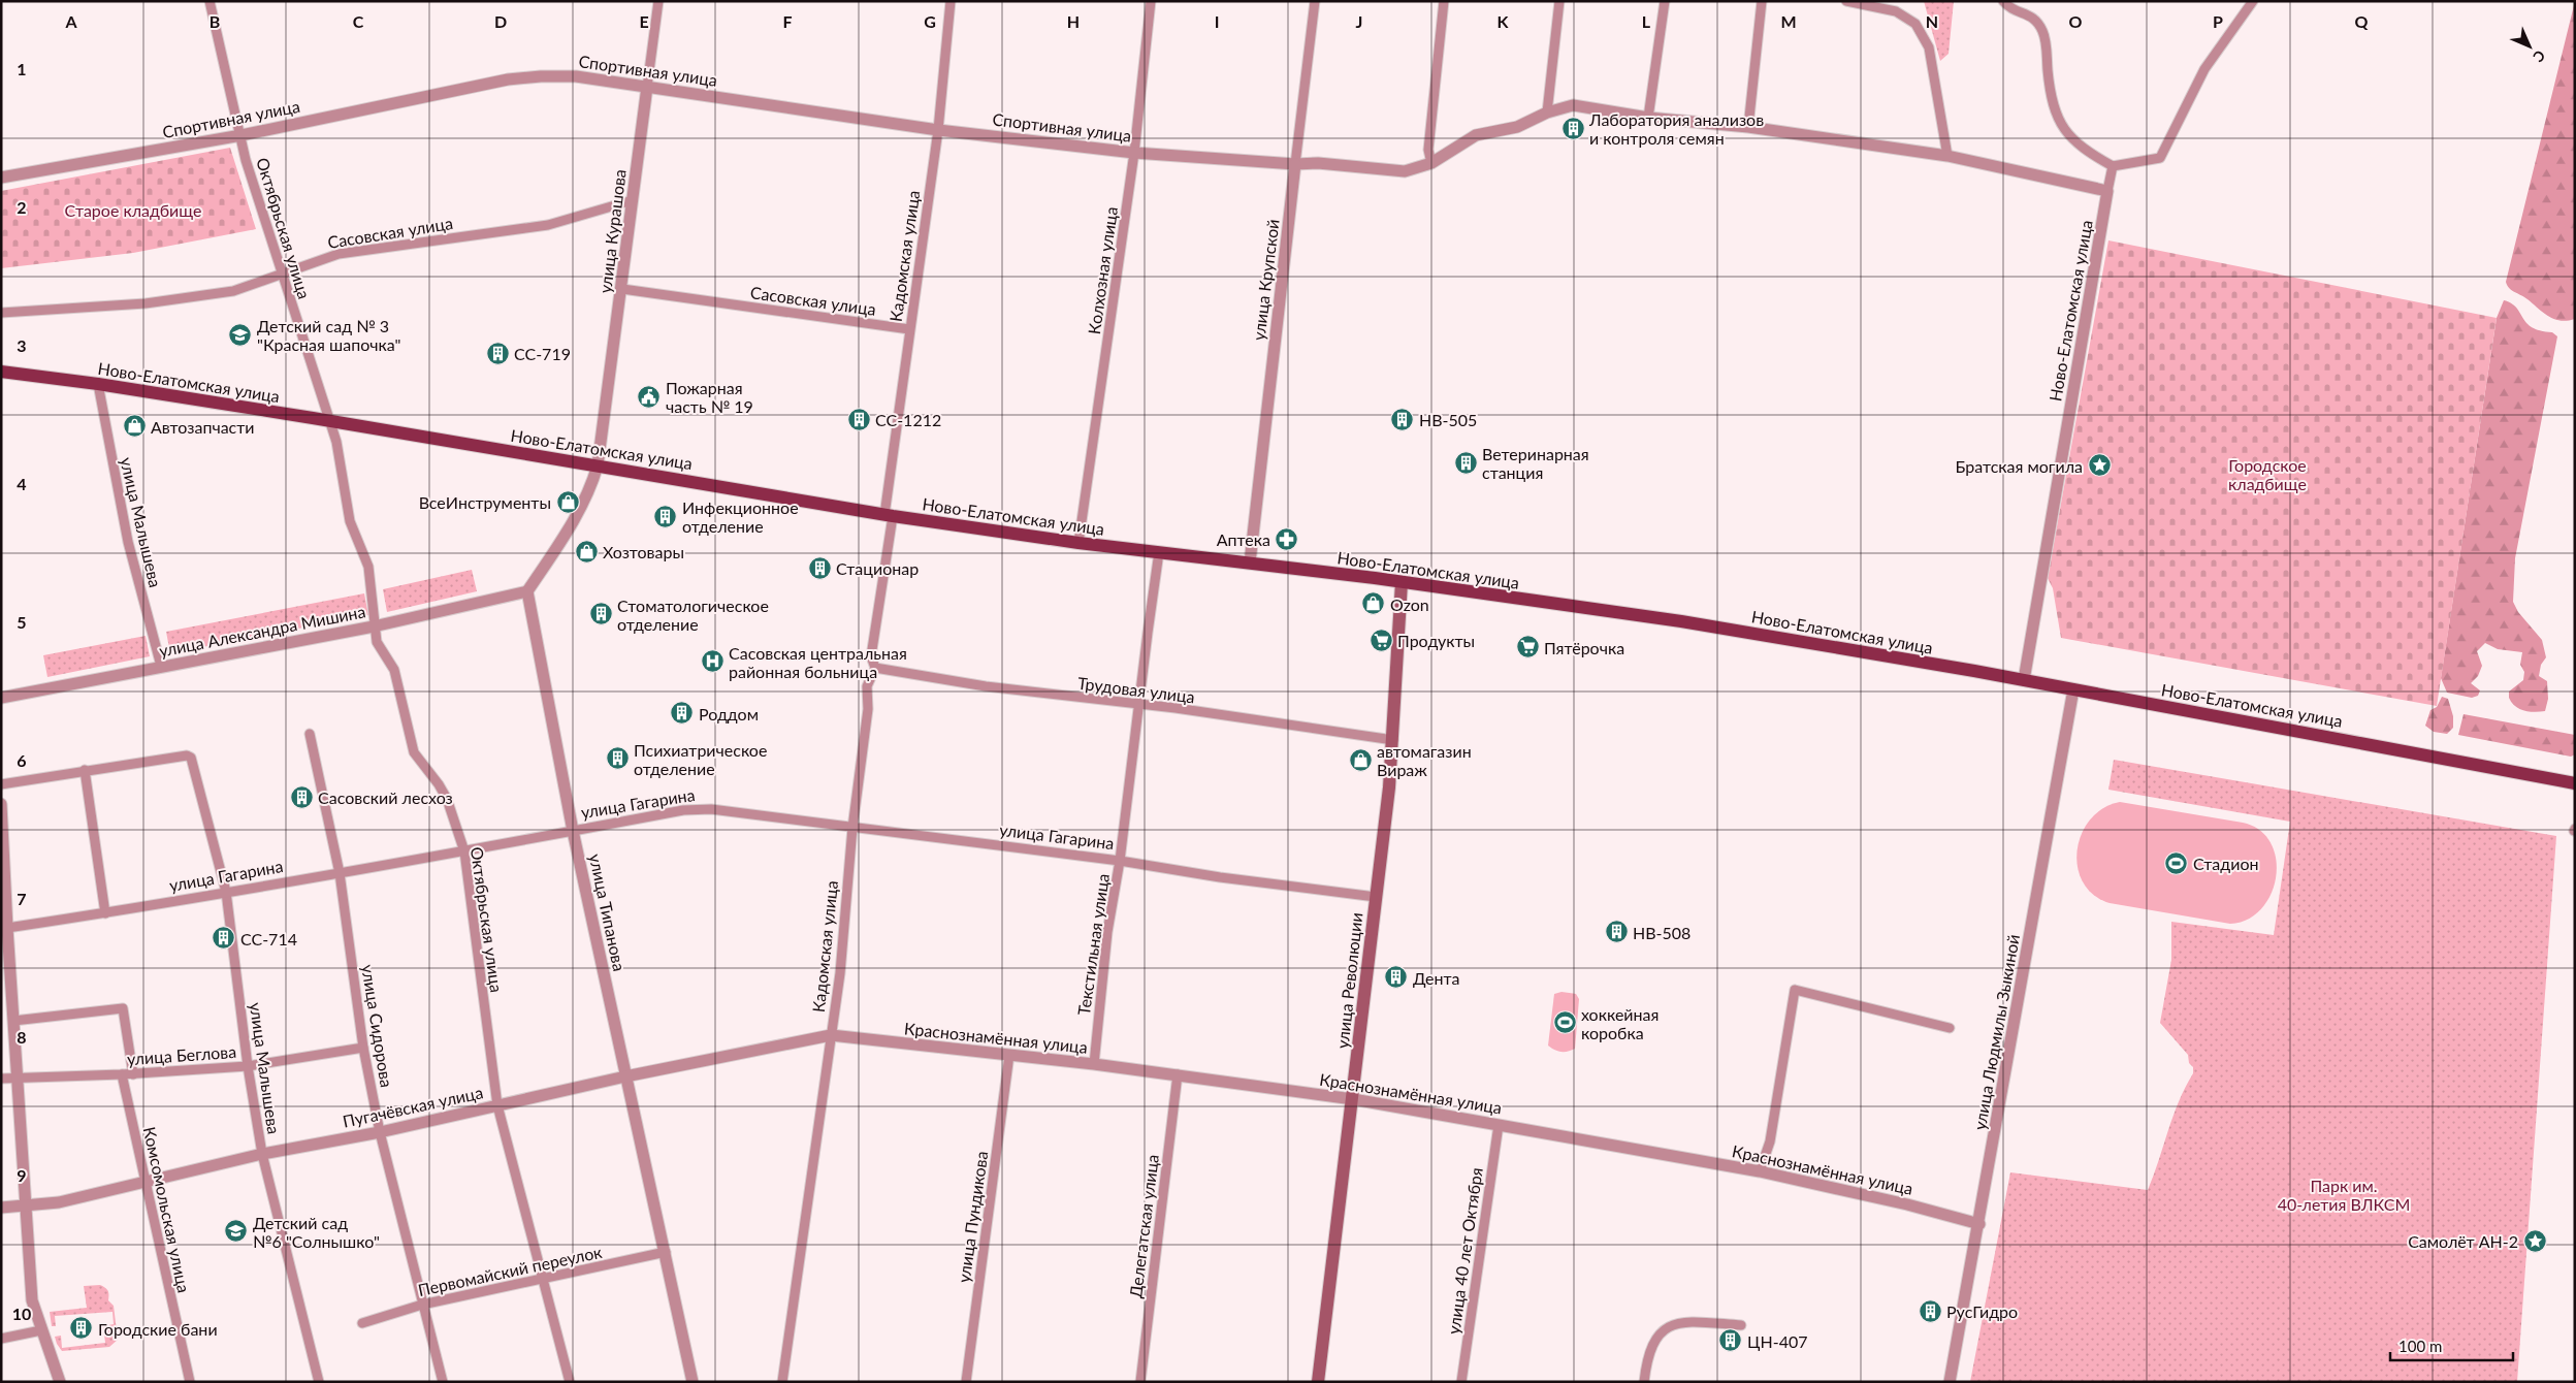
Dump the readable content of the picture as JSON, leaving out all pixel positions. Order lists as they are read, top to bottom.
{
  "streets": {
    "main road": ["Ново-Елатомская улица", "улица Революции"],
    "street": [
      "Спортивная улица",
      "Октябрьская улица",
      "улица Курашова",
      "Сасовская улица",
      "Кадомская улица",
      "Колхозная улица",
      "улица Крупской",
      "улица Малышева",
      "улица Александра Мишина",
      "Трудовая улица",
      "улица Гагарина",
      "улица Типанова",
      "Текстильная улица",
      "улица Сидорова",
      "улица Людмилы Зыкиной",
      "Краснознамённая улица",
      "улица Беглова",
      "Пугачёвская улица",
      "Комсомольская улица",
      "улица Пундикова",
      "Делегатская улица",
      "улица 40 лет Октября",
      "Первомайский переулок"
    ]
  },
  "crossings": [
    ["Спортивная улица", "Октябрьская улица"],
    ["Спортивная улица", "улица Курашова"],
    ["Спортивная улица", "Кадомская улица"],
    ["Спортивная улица", "Колхозная улица"],
    ["Спортивная улица", "улица Крупской"],
    ["Спортивная улица", "Ново-Елатомская улица"],
    ["Октябрьская улица", "Сасовская улица"],
    ["Октябрьская улица", "Ново-Елатомская улица"],
    ["Октябрьская улица", "улица Александра Мишина"],
    ["Октябрьская улица", "улица Гагарина"],
    ["Октябрьская улица", "Пугачёвская улица"],
    ["Октябрьская улица", "Первомайский переулок"],
    ["улица Курашова", "Сасовская улица"],
    ["улица Курашова", "Ново-Елатомская улица"],
    ["Сасовская улица", "Кадомская улица"],
    ["Кадомская улица", "Ново-Елатомская улица"],
    ["Кадомская улица", "Трудовая улица"],
    ["Кадомская улица", "улица Гагарина"],
    ["Кадомская улица", "Краснознамённая улица"],
    ["Кадомская улица", "Пугачёвская улица"],
    ["Колхозная улица", "Ново-Елатомская улица"],
    ["улица Крупской", "Ново-Елатомская улица"],
    ["Ново-Елатомская улица", "улица Малышева"],
    ["Ново-Елатомская улица", "Текстильная улица"],
    ["Ново-Елатомская улица", "улица Революции"],
    ["Ново-Елатомская улица", "улица Людмилы Зыкиной"],
    ["улица Малышева", "улица Александра Мишина"],
    ["улица Малышева", "улица Гагарина"],
    ["улица Малышева", "улица Беглова"],
    ["улица Малышева", "Пугачёвская улица"],
    ["улица Александра Мишина", "улица Типанова"],
    ["Трудовая улица", "Текстильная улица"],
    ["Трудовая улица", "улица Революции"],
    ["улица Гагарина", "улица Типанова"],
    ["улица Гагарина", "Текстильная улица"],
    ["улица Гагарина", "улица Революции"],
    ["улица Гагарина", "улица Сидорова"],
    ["улица Типанова", "Пугачёвская улица"],
    ["улица Типанова", "Первомайский переулок"],
    ["Текстильная улица", "Краснознамённая улица"],
    ["улица Революции", "Краснознамённая улица"],
    ["улица Сидорова", "улица Беглова"],
    ["улица Сидорова", "Пугачёвская улица"],
    ["улица Сидорова", "Первомайский переулок"],
    ["улица Людмилы Зыкиной", "Краснознамённая улица"],
    ["Краснознамённая улица", "Пугачёвская улица"],
    ["Краснознамённая улица", "улица Пундикова"],
    ["Краснознамённая улица", "Делегатская улица"],
    ["Краснознамённая улица", "улица 40 лет Октября"],
    ["улица Беглова", "Комсомольская улица"],
    ["Пугачёвская улица", "Комсомольская улица"]
  ],
  "parks": ["Старое кладбище", "Городское кладбище", "Парк им. 40-летия ВЛКСМ"],
  "places": {
    "building": [
      "Лаборатория анализов и контроля семян",
      "СС-719",
      "СС-1212",
      "НВ-505",
      "Ветеринарная станция",
      "Инфекционное отделение",
      "Стационар",
      "Стоматологическое отделение",
      "Роддом",
      "Психиатрическое отделение",
      "Сасовский лесхоз",
      "НВ-508",
      "СС-714",
      "Дента",
      "РусГидро",
      "Городские бани",
      "ЦН-407"
    ],
    "school or university": ["Детский сад № 3 \"Красная шапочка\"", "Детский сад №6 \"Солнышко\""],
    "public building": ["Пожарная часть № 19"],
    "shop": [
      "Автозапчасти",
      "ВсеИнструменты",
      "Хозтовары",
      "Ozon",
      "автомагазин Вираж"
    ],
    "place": ["Братская могила", "Самолёт АН-2"],
    "pharmacy": ["Аптека"],
    "supermarket": ["Продукты", "Пятёрочка"],
    "hospital": ["Сасовская центральная районная больница"],
    "sports": ["Стадион", "хоккейная коробка"]
  },
  "scale_bar": "100 m",
  "north": "bottom right",
  "grid": {
    "columns": [
      "A",
      "B",
      "C",
      "D",
      "E",
      "F",
      "G",
      "H",
      "I",
      "J",
      "K",
      "L",
      "M",
      "N",
      "O",
      "P",
      "Q"
    ],
    "rows": [
      "1",
      "2",
      "3",
      "4",
      "5",
      "6",
      "7",
      "8",
      "9",
      "10"
    ]
  }
}
